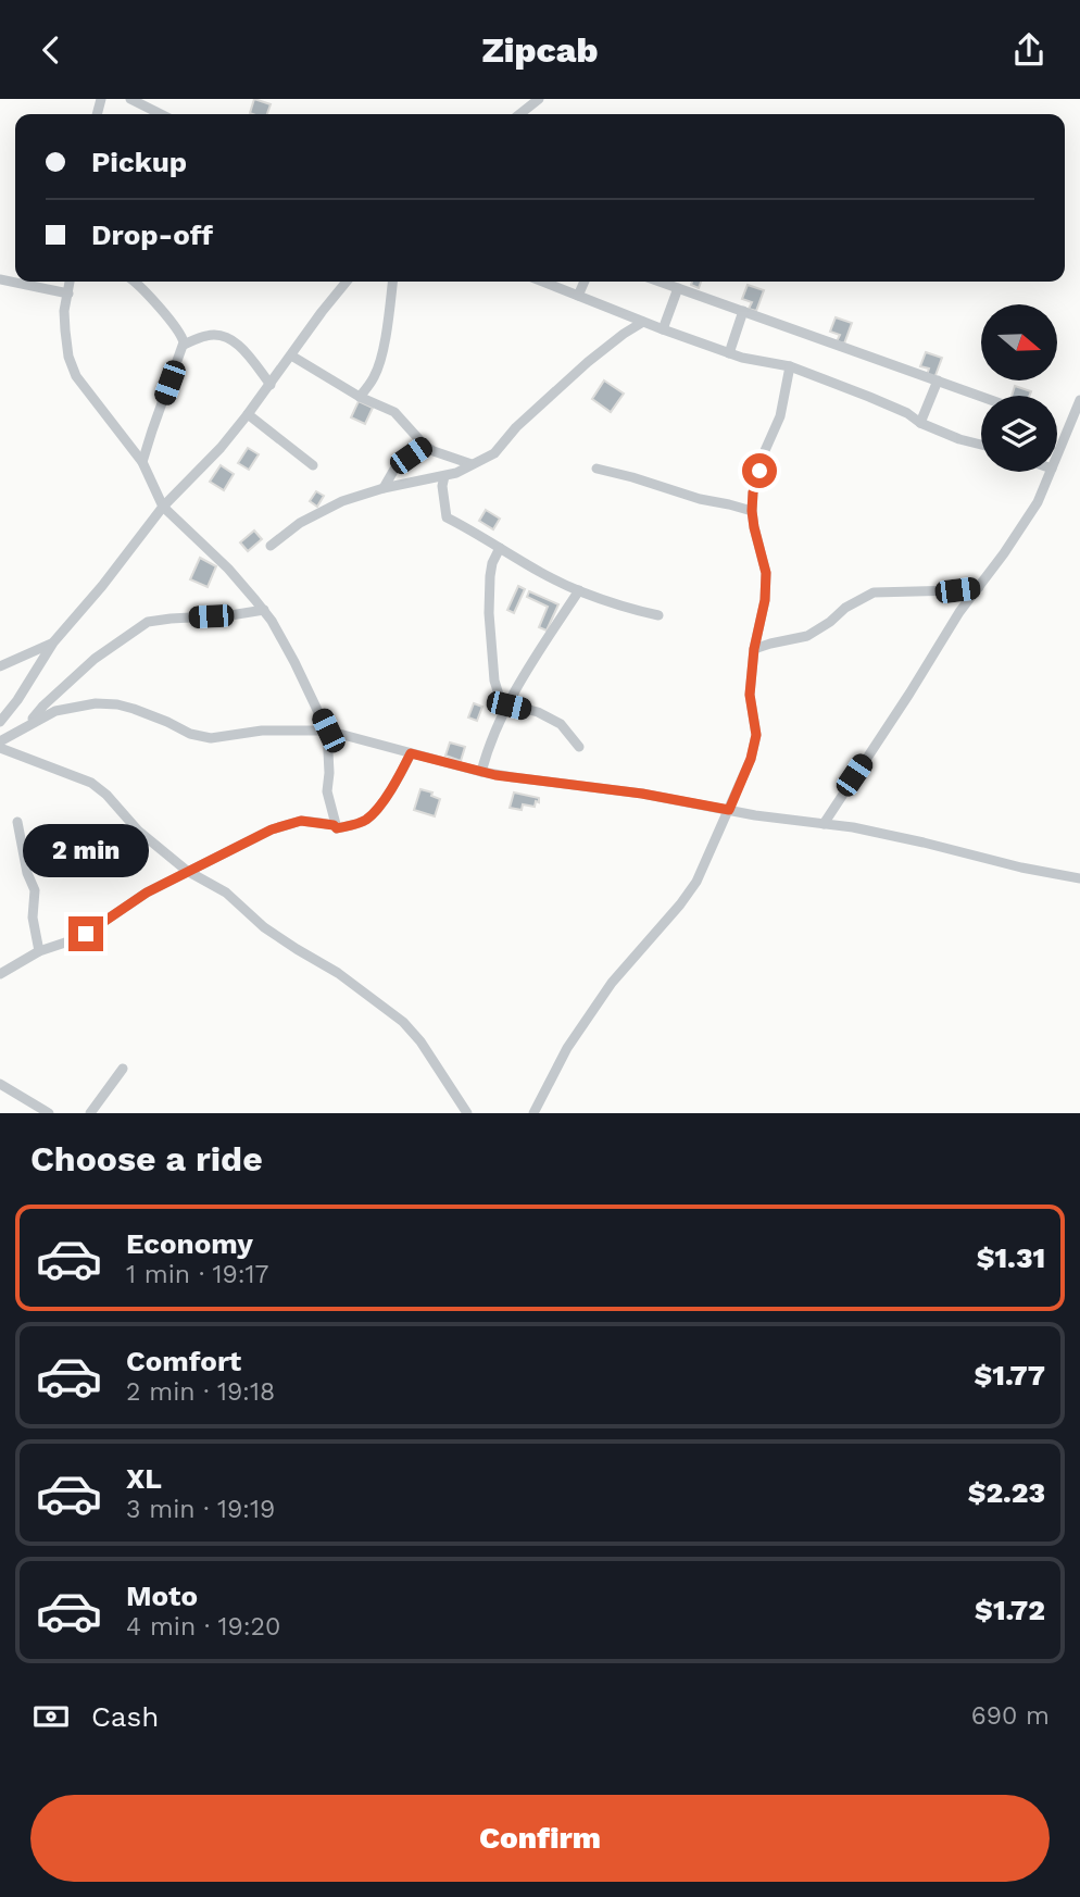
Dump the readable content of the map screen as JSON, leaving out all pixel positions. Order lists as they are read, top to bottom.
{
  "north": "right",
  "page": {
    "header": "Zipcab",
    "banner": ["Pickup", "Drop-off"],
    "bubble": "2 min",
    "heading": "Choose a ride",
    "list": [
      {
        "name": "Economy",
        "note": "1 min · 19:17",
        "value": "$1.31"
      },
      {
        "name": "Comfort",
        "note": "2 min · 19:18",
        "value": "$1.77"
      },
      {
        "name": "XL",
        "note": "3 min · 19:19",
        "value": "$2.23"
      },
      {
        "name": "Moto",
        "note": "4 min · 19:20",
        "value": "$1.72"
      }
    ],
    "pay": ["Cash", "690 m"],
    "buttons": "Confirm"
  }
}
